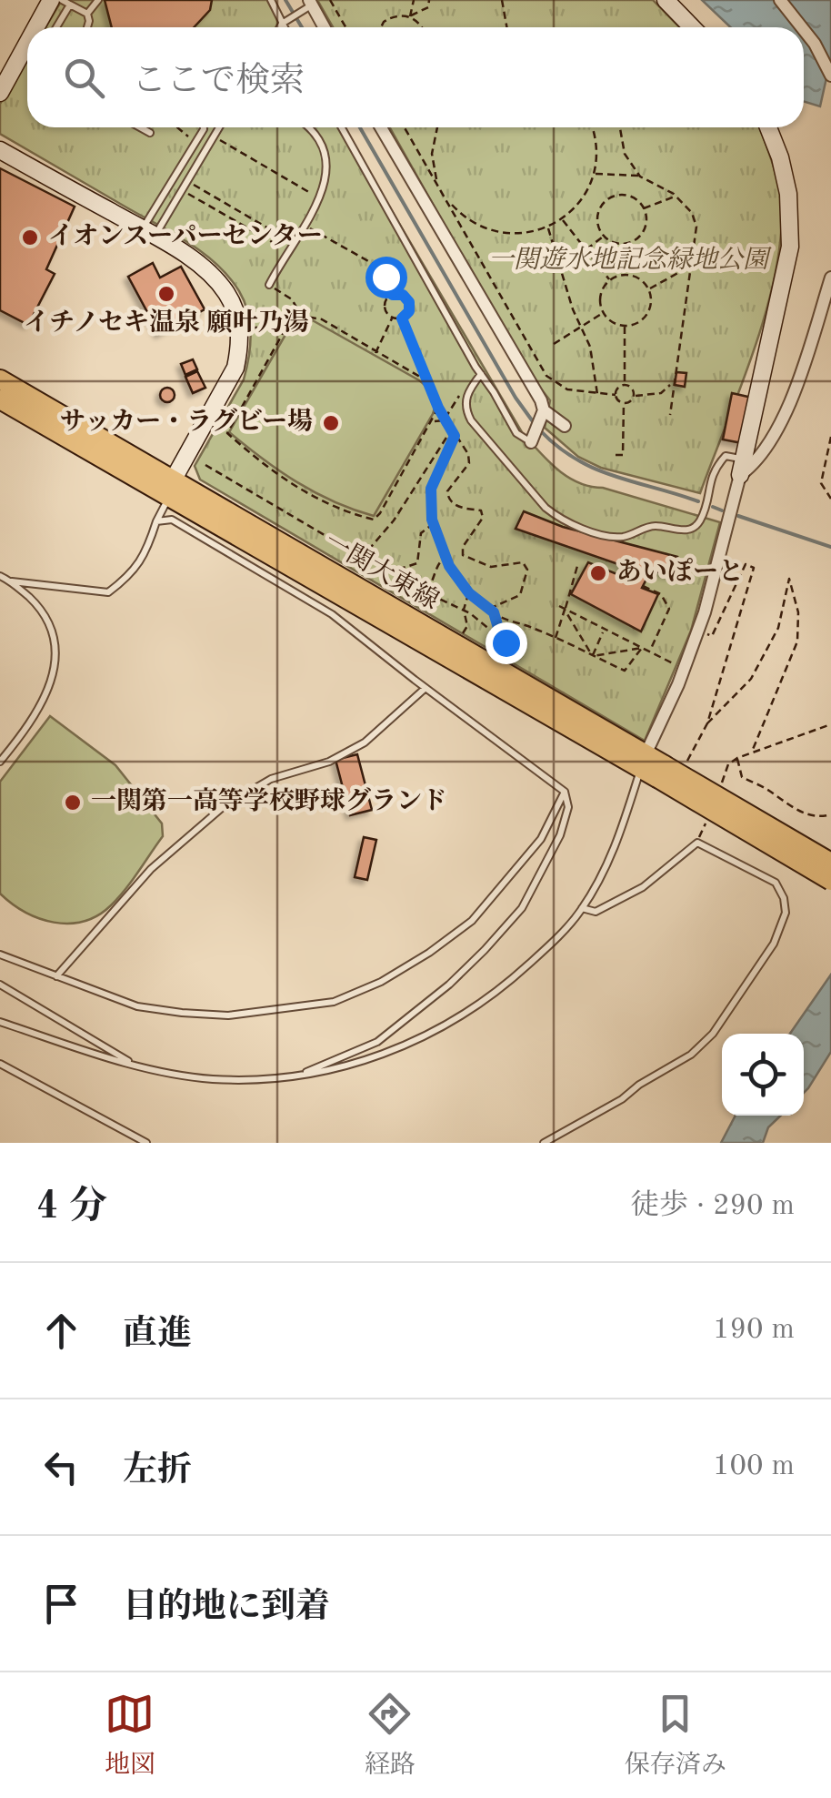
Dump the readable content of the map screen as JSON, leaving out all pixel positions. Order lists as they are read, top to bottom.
{
  "streets": {
    "main road": ["一関大東線"]
  },
  "parks": ["一関遊水地記念緑地公園"],
  "places": [
    "イオンスーパーセンター",
    "イチノセキ温泉 願叶乃湯",
    "サッカー・ラグビー場",
    "あいぽーと",
    "一関第一高等学校野球グランド"
  ],
  "page": {
    "search": "ここで検索",
    "heading": ["4 分", "徒歩 · 290 m"],
    "list": [
      ["直進", "190 m"],
      ["左折", "100 m"],
      "目的地に到着"
    ],
    "nav": ["地図", "経路", "保存済み"]
  }
}
